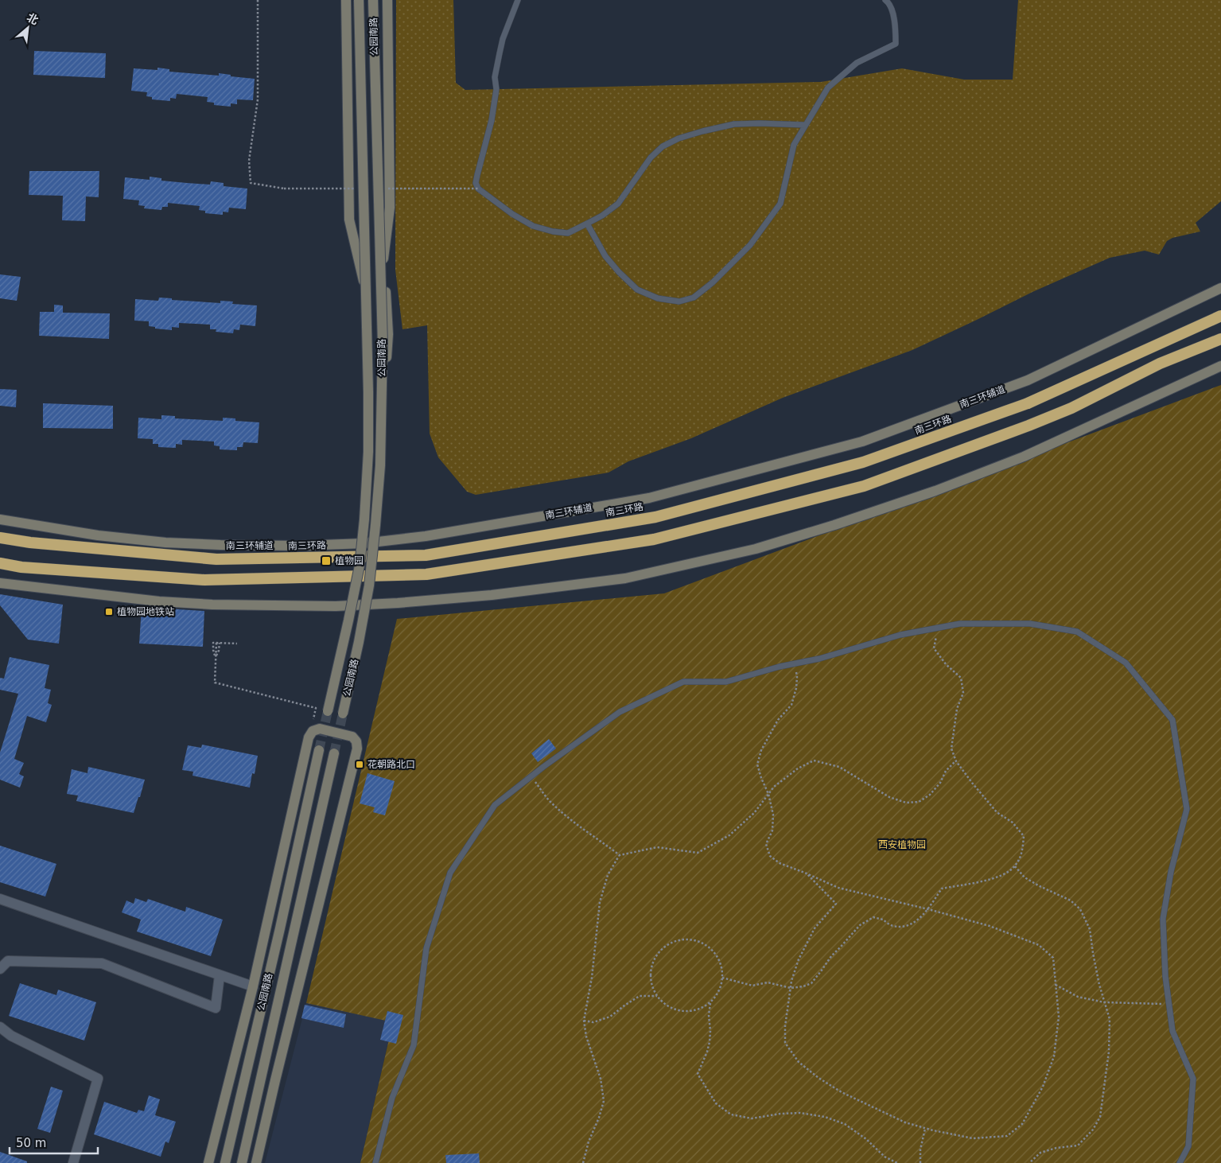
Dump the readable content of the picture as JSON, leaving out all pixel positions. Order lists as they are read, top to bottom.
{
  "streets": {
    "highway": ["南三环路"],
    "main road": ["公园南路", "南三环辅道"]
  },
  "parks": ["西安植物园"],
  "places": {
    "transit": ["植物园", "植物园地铁站", "花朝路北口"]
  },
  "scale_bar": "50 m",
  "north": "top right"
}
